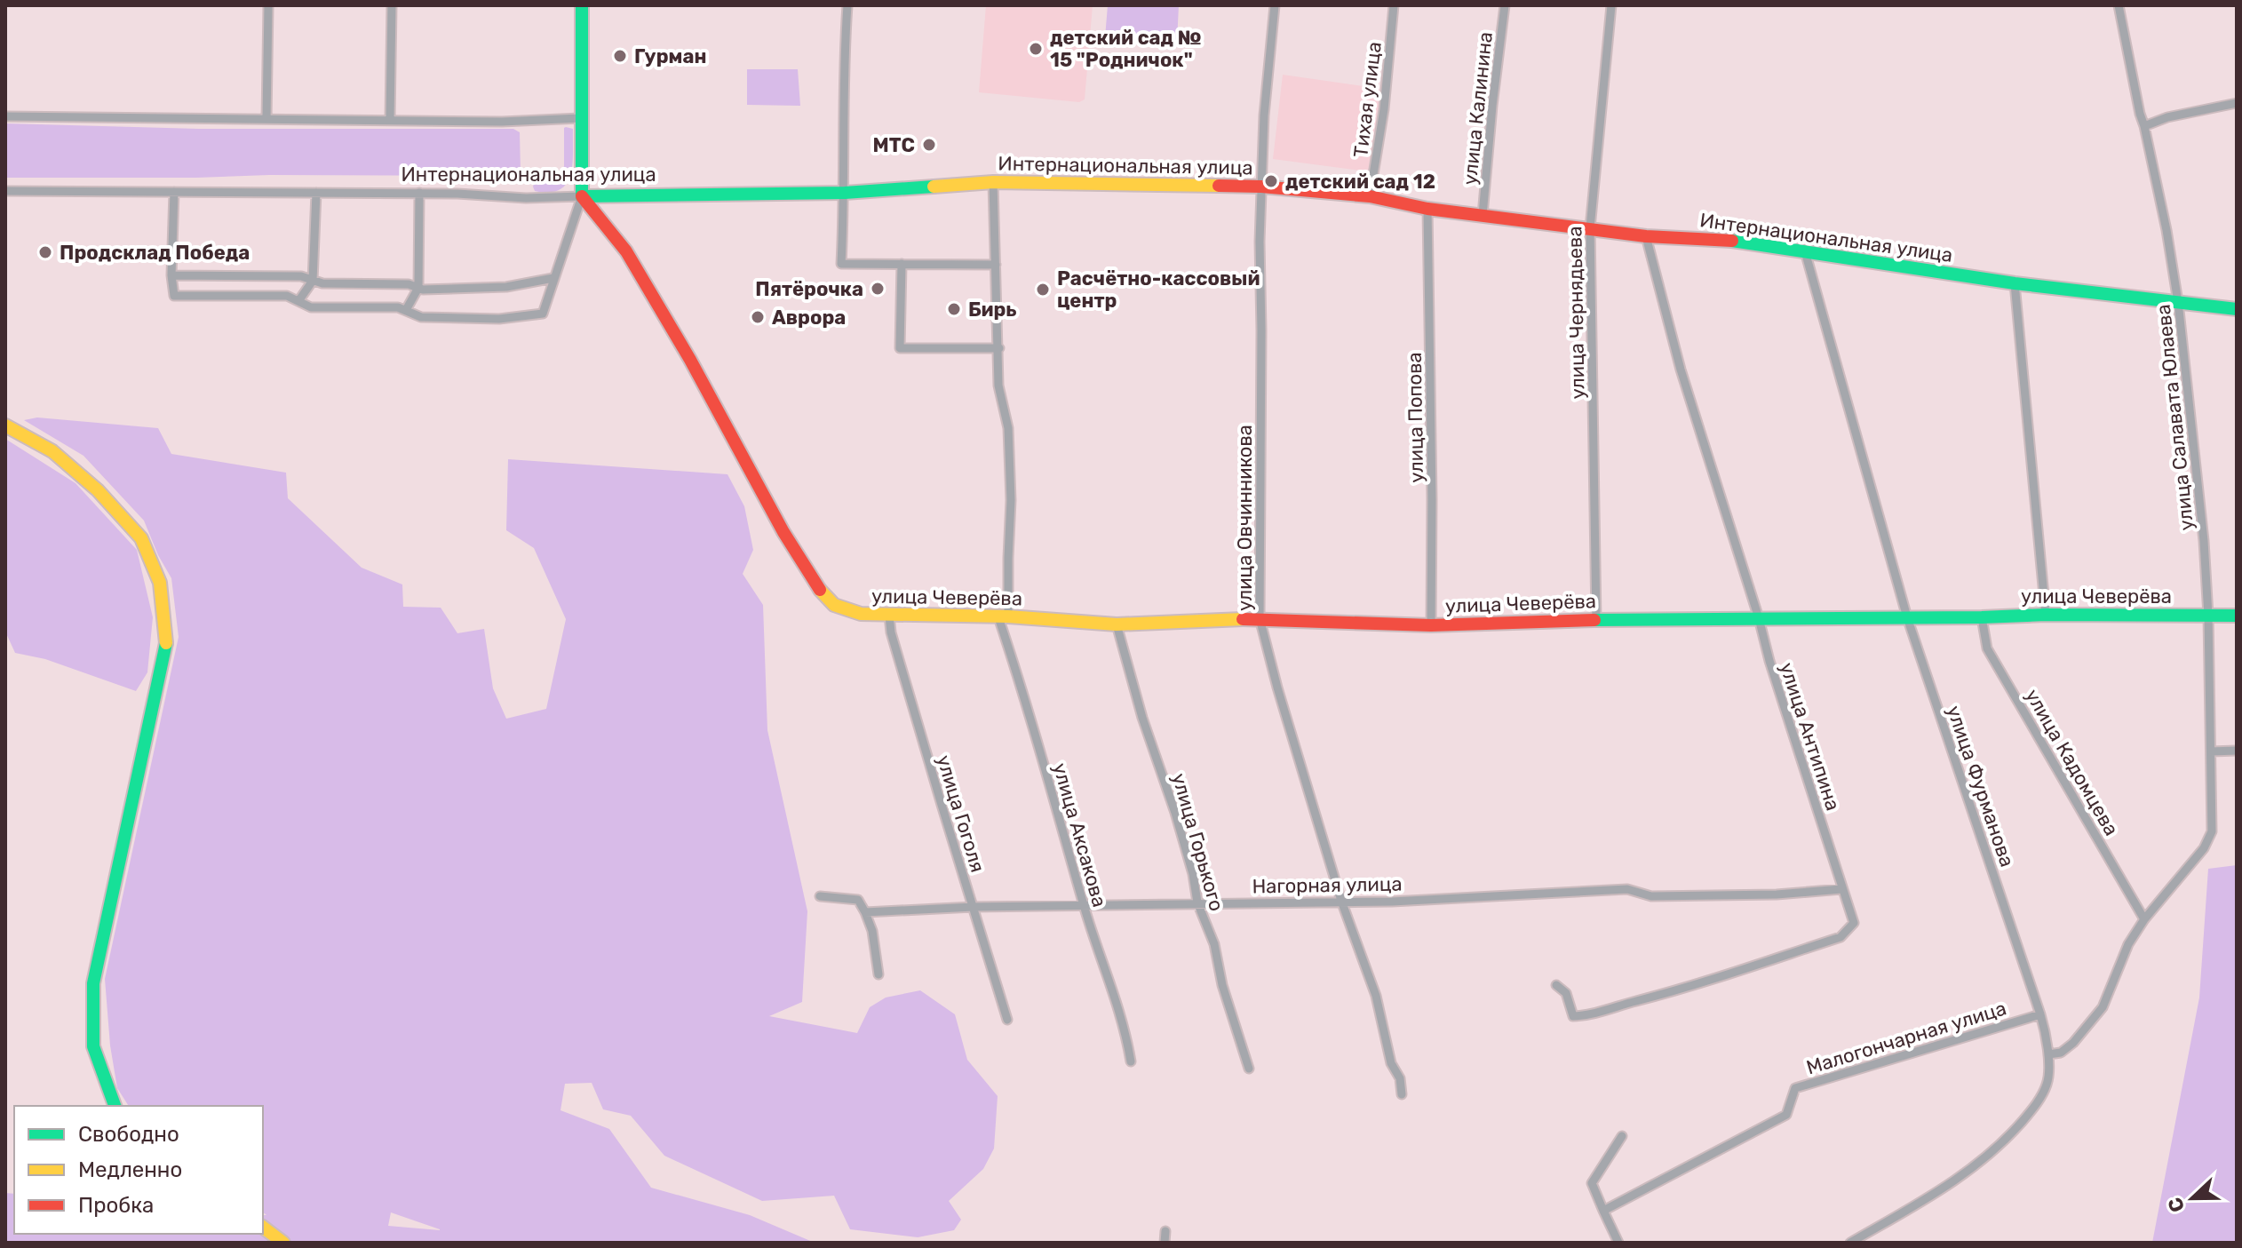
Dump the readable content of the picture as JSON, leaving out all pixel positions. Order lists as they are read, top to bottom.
{
  "streets": {
    "street": [
      "Тихая улица",
      "улица Калинина",
      "Интернациональная улица",
      "улица Чернядьева",
      "улица Попова",
      "улица Салавата Юлаева",
      "улица Овчинникова",
      "улица Чеверёва",
      "улица Антипина",
      "улица Кадомцева",
      "улица Фурманова",
      "улица Гоголя",
      "улица Аксакова",
      "улица Горького",
      "Нагорная улица",
      "Малогончарная улица"
    ]
  },
  "crossings": [
    ["Тихая улица", "Интернациональная улица"],
    ["улица Калинина", "Интернациональная улица"],
    ["Интернациональная улица", "улица Чернядьева"],
    ["Интернациональная улица", "улица Попова"],
    ["Интернациональная улица", "улица Салавата Юлаева"],
    ["Интернациональная улица", "улица Овчинникова"],
    ["Интернациональная улица", "улица Чеверёва"],
    ["Интернациональная улица", "улица Антипина"],
    ["Интернациональная улица", "улица Фурманова"],
    ["Интернациональная улица", "улица Аксакова"],
    ["улица Чернядьева", "улица Чеверёва"],
    ["улица Попова", "улица Чеверёва"],
    ["улица Салавата Юлаева", "улица Чеверёва"],
    ["улица Салавата Юлаева", "улица Кадомцева"],
    ["улица Овчинникова", "улица Чеверёва"],
    ["улица Овчинникова", "Нагорная улица"],
    ["улица Чеверёва", "улица Антипина"],
    ["улица Чеверёва", "улица Кадомцева"],
    ["улица Чеверёва", "улица Фурманова"],
    ["улица Чеверёва", "улица Гоголя"],
    ["улица Чеверёва", "улица Аксакова"],
    ["улица Чеверёва", "улица Горького"],
    ["улица Антипина", "Нагорная улица"],
    ["улица Фурманова", "Малогончарная улица"],
    ["улица Гоголя", "Нагорная улица"],
    ["улица Аксакова", "Нагорная улица"],
    ["улица Горького", "Нагорная улица"]
  ],
  "places": [
    "детский сад № 15 \"Родничок\"",
    "Гурман",
    "МТС",
    "детский сад 12",
    "Продсклад Победа",
    "Пятёрочка",
    "Расчётно-кассовый центр",
    "Бирь",
    "Аврора"
  ],
  "legend": ["Свободно", "Медленно", "Пробка"],
  "north": "left"
}
